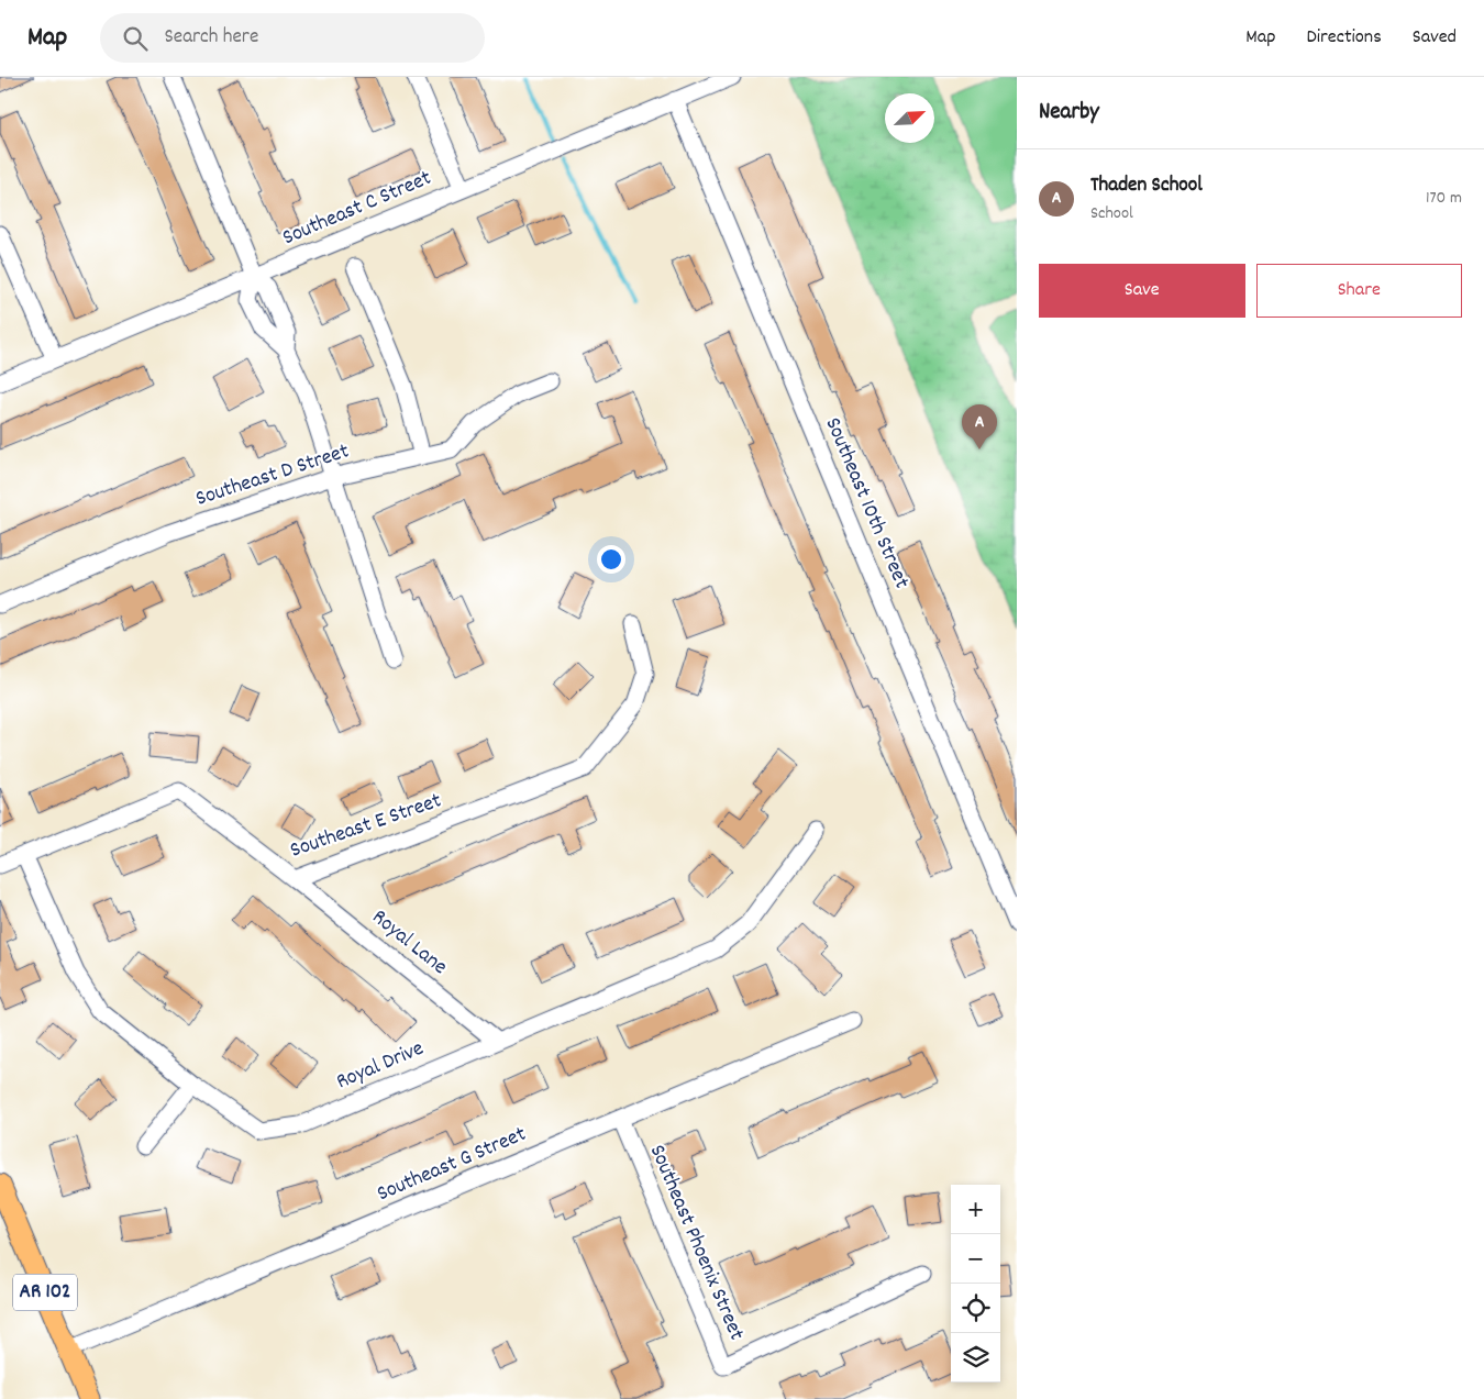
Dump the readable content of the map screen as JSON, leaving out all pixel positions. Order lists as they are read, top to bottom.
{
  "streets": {
    "main road": ["AR 102"],
    "street": [
      "Southeast C Street",
      "Southeast D Street",
      "Southeast 10th Street",
      "Southeast E Street",
      "Royal Lane",
      "Royal Drive",
      "Southeast G Street",
      "Southeast Phoenix Street"
    ]
  },
  "crossings": [
    ["Southeast C Street", "Southeast 10th Street"],
    ["Southeast E Street", "Royal Lane"],
    ["Southeast E Street", "Royal Drive"],
    ["Royal Lane", "Royal Drive"],
    ["Southeast G Street", "Southeast Phoenix Street"],
    ["Southeast G Street", "AR 102"]
  ],
  "north": "top right",
  "page": {
    "header": "Map",
    "search": "Search here",
    "nav": ["Map", "Directions", "Saved"],
    "heading": "Nearby",
    "list": [
      {
        "mark": "A",
        "name": "Thaden School",
        "note": "School",
        "value": "170 m"
      }
    ],
    "buttons": ["Save", "Share"],
    "pins": "A",
    "map_buttons": ["+", "−"]
  }
}
